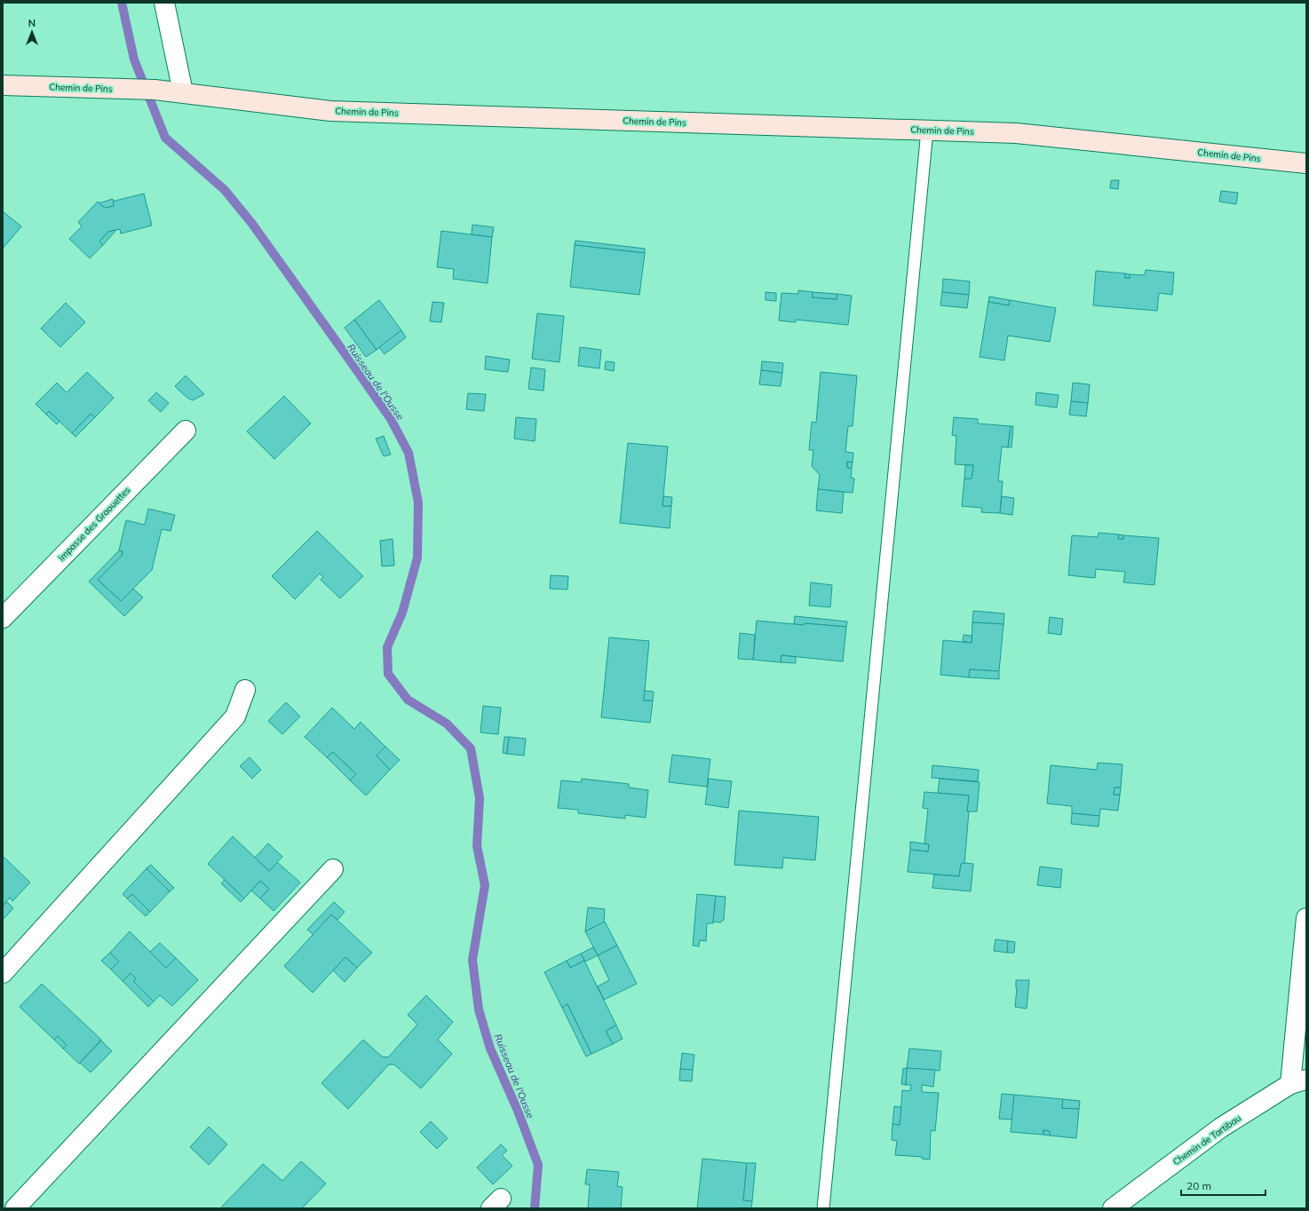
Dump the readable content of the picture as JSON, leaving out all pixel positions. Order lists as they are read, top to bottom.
{
  "streets": {
    "street": ["Chemin de Pins", "Impasse des Graouettes", "Chemin de Tartibau"]
  },
  "water": ["Ruisseau de l'Ousse"],
  "scale_bar": "20 m",
  "north": "top"
}
